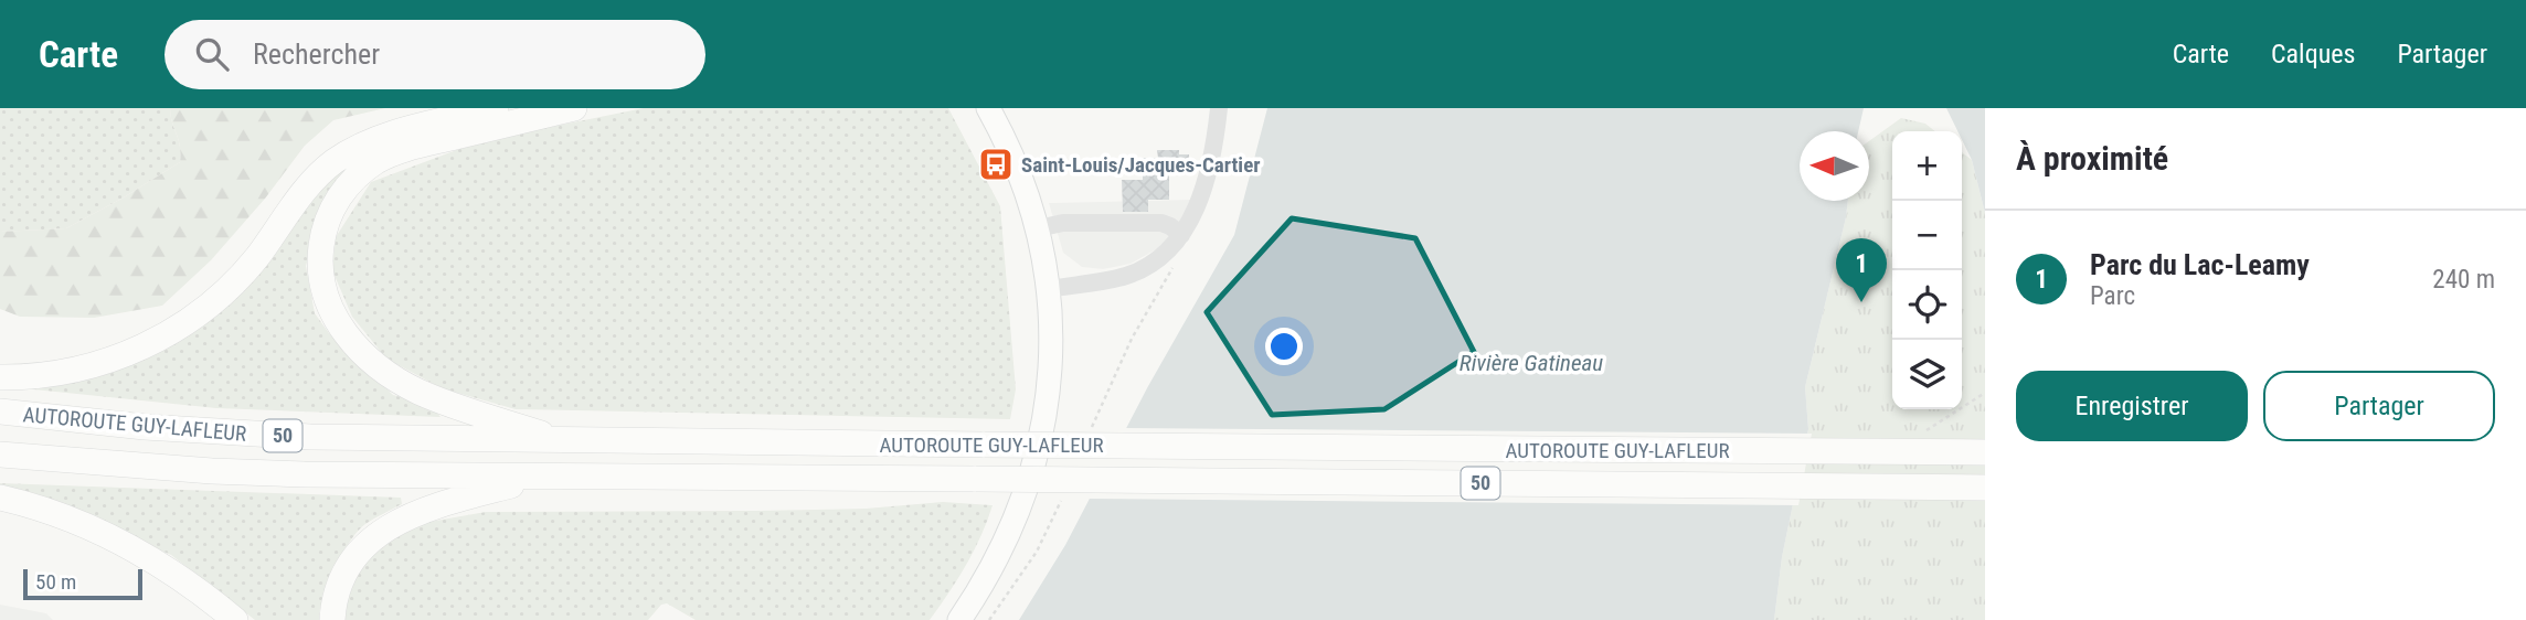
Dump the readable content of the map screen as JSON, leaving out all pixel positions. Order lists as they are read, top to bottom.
{
  "streets": {
    "highway": ["AUTOROUTE GUY-LAFLEUR", "50"]
  },
  "water": ["Rivière Gatineau"],
  "places": {
    "bus stop": ["Saint-Louis/Jacques-Cartier"]
  },
  "scale_bar": "50 m",
  "north": "left",
  "page": {
    "header": "Carte",
    "search": "Rechercher",
    "nav": ["Carte", "Calques", "Partager"],
    "heading": "À proximité",
    "map_buttons": ["+", "−"],
    "list": [
      {
        "mark": "1",
        "name": "Parc du Lac-Leamy",
        "note": "Parc",
        "value": "240 m"
      }
    ],
    "pins": "1",
    "buttons": ["Enregistrer", "Partager"],
    "scale": "50 m"
  }
}
